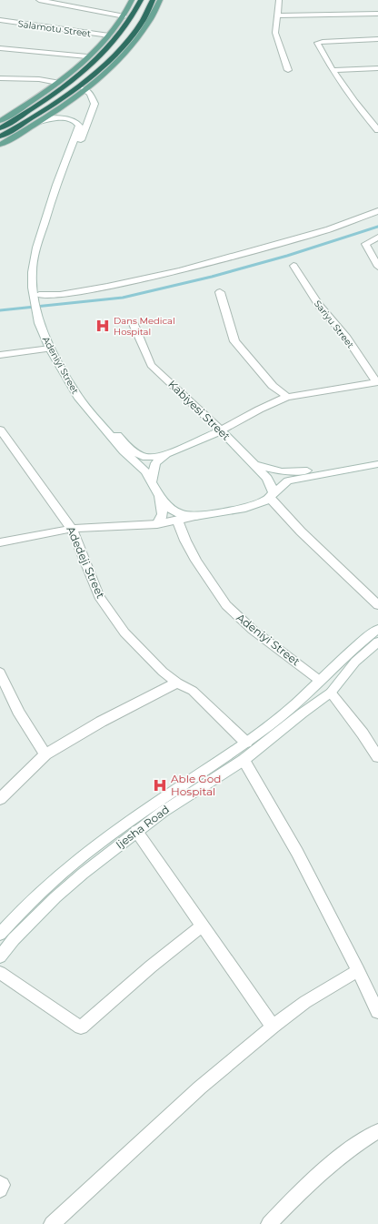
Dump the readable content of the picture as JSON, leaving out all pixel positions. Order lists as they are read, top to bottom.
{
  "streets": {
    "street": [
      "Salamotu Street",
      "Sariyu Street",
      "Adeniyi Street",
      "Kabiyesi Street",
      "Adedeji Street",
      "Ijesha Road"
    ]
  },
  "crossings": [
    ["Adeniyi Street", "Ijesha Road"],
    ["Adedeji Street", "Ijesha Road"]
  ],
  "places": {
    "hospital": ["Dans Medical Hospital", "Able God Hospital"]
  }
}
